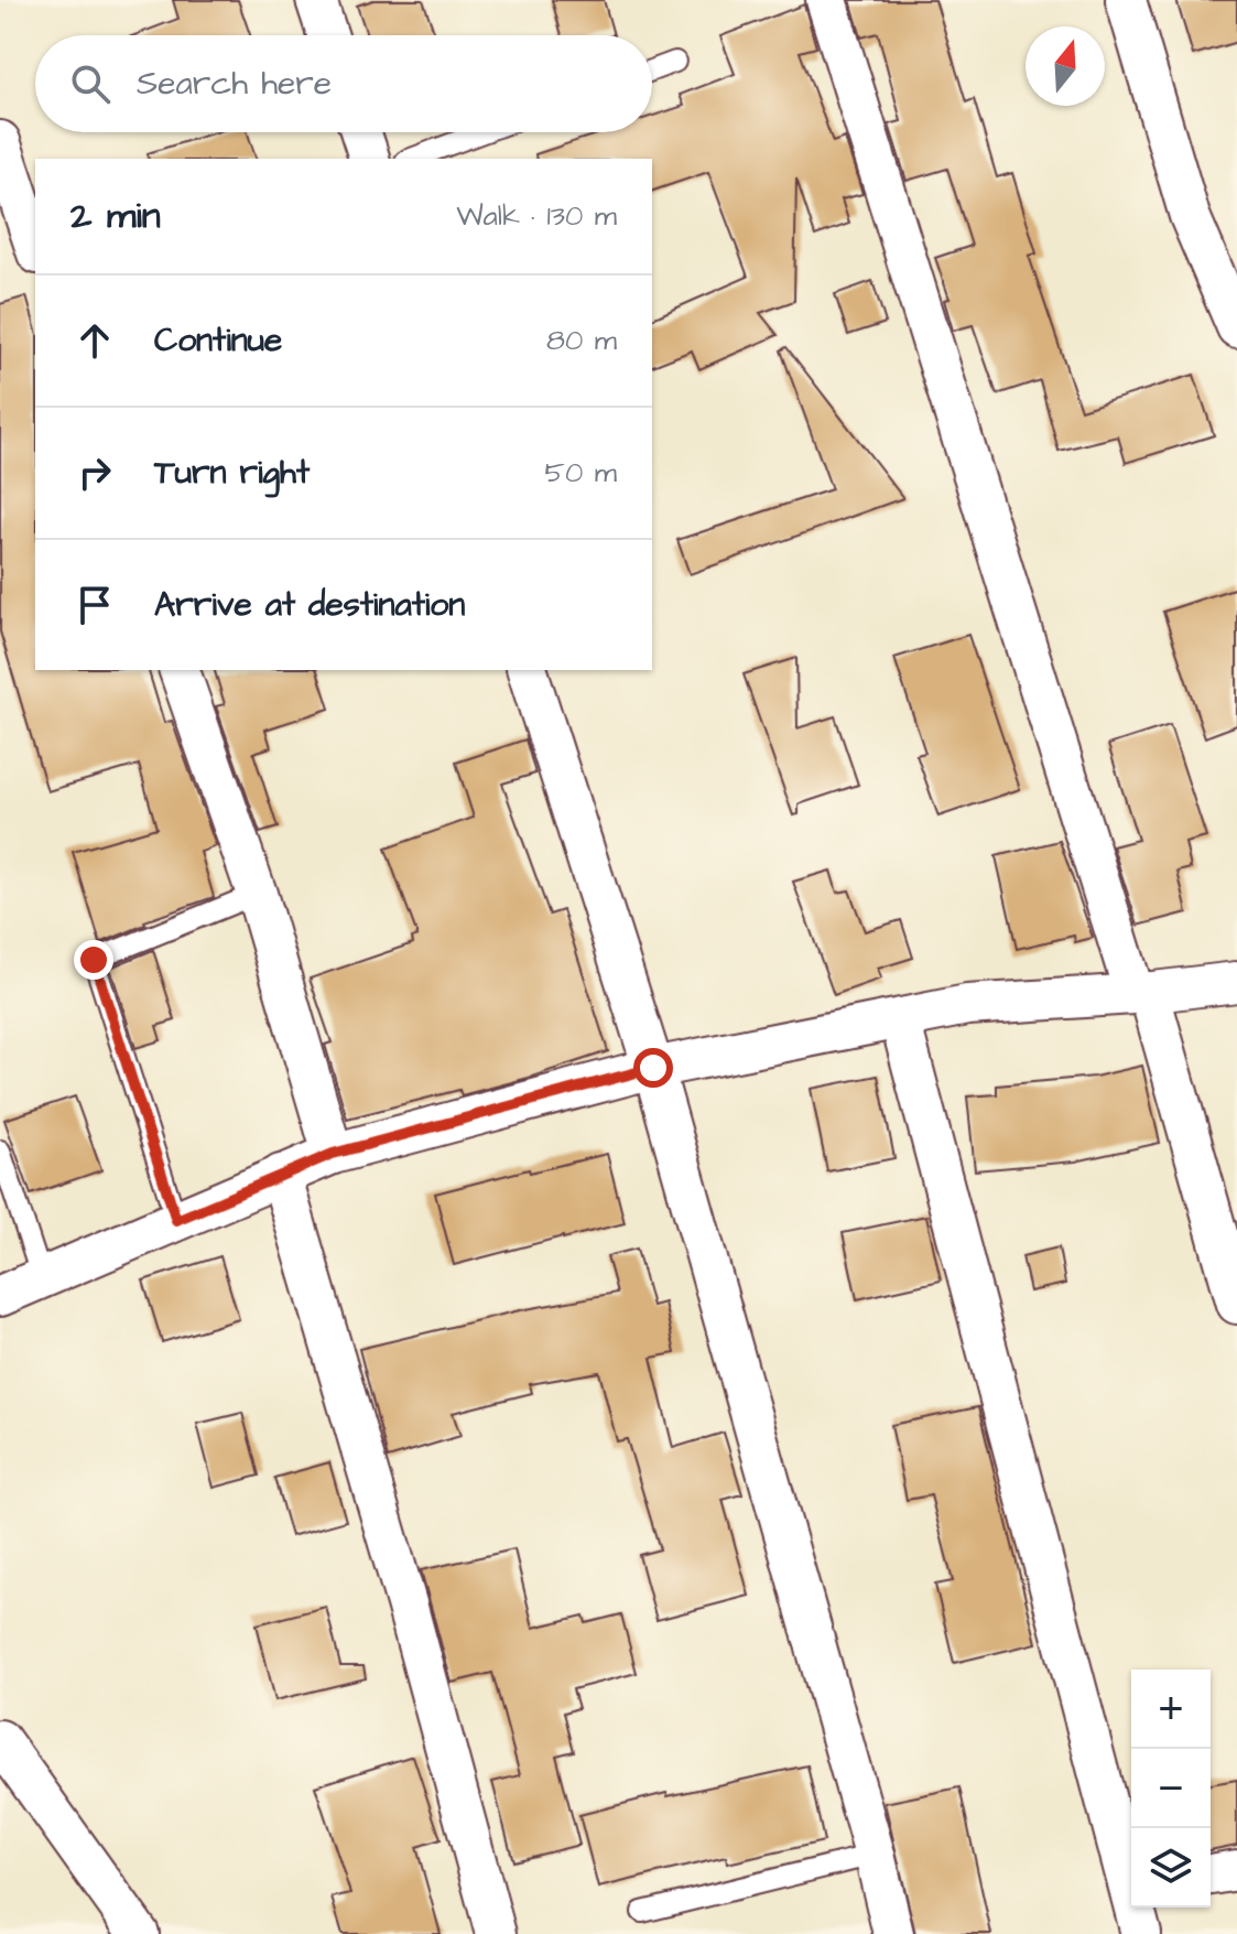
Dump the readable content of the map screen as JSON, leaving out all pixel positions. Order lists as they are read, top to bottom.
{
  "north": "top",
  "page": {
    "search": "Search here",
    "heading": ["2 min", "Walk · 130 m"],
    "list": [
      ["Continue", "80 m"],
      ["Turn right", "50 m"],
      "Arrive at destination"
    ],
    "map_buttons": ["+", "−"]
  }
}
